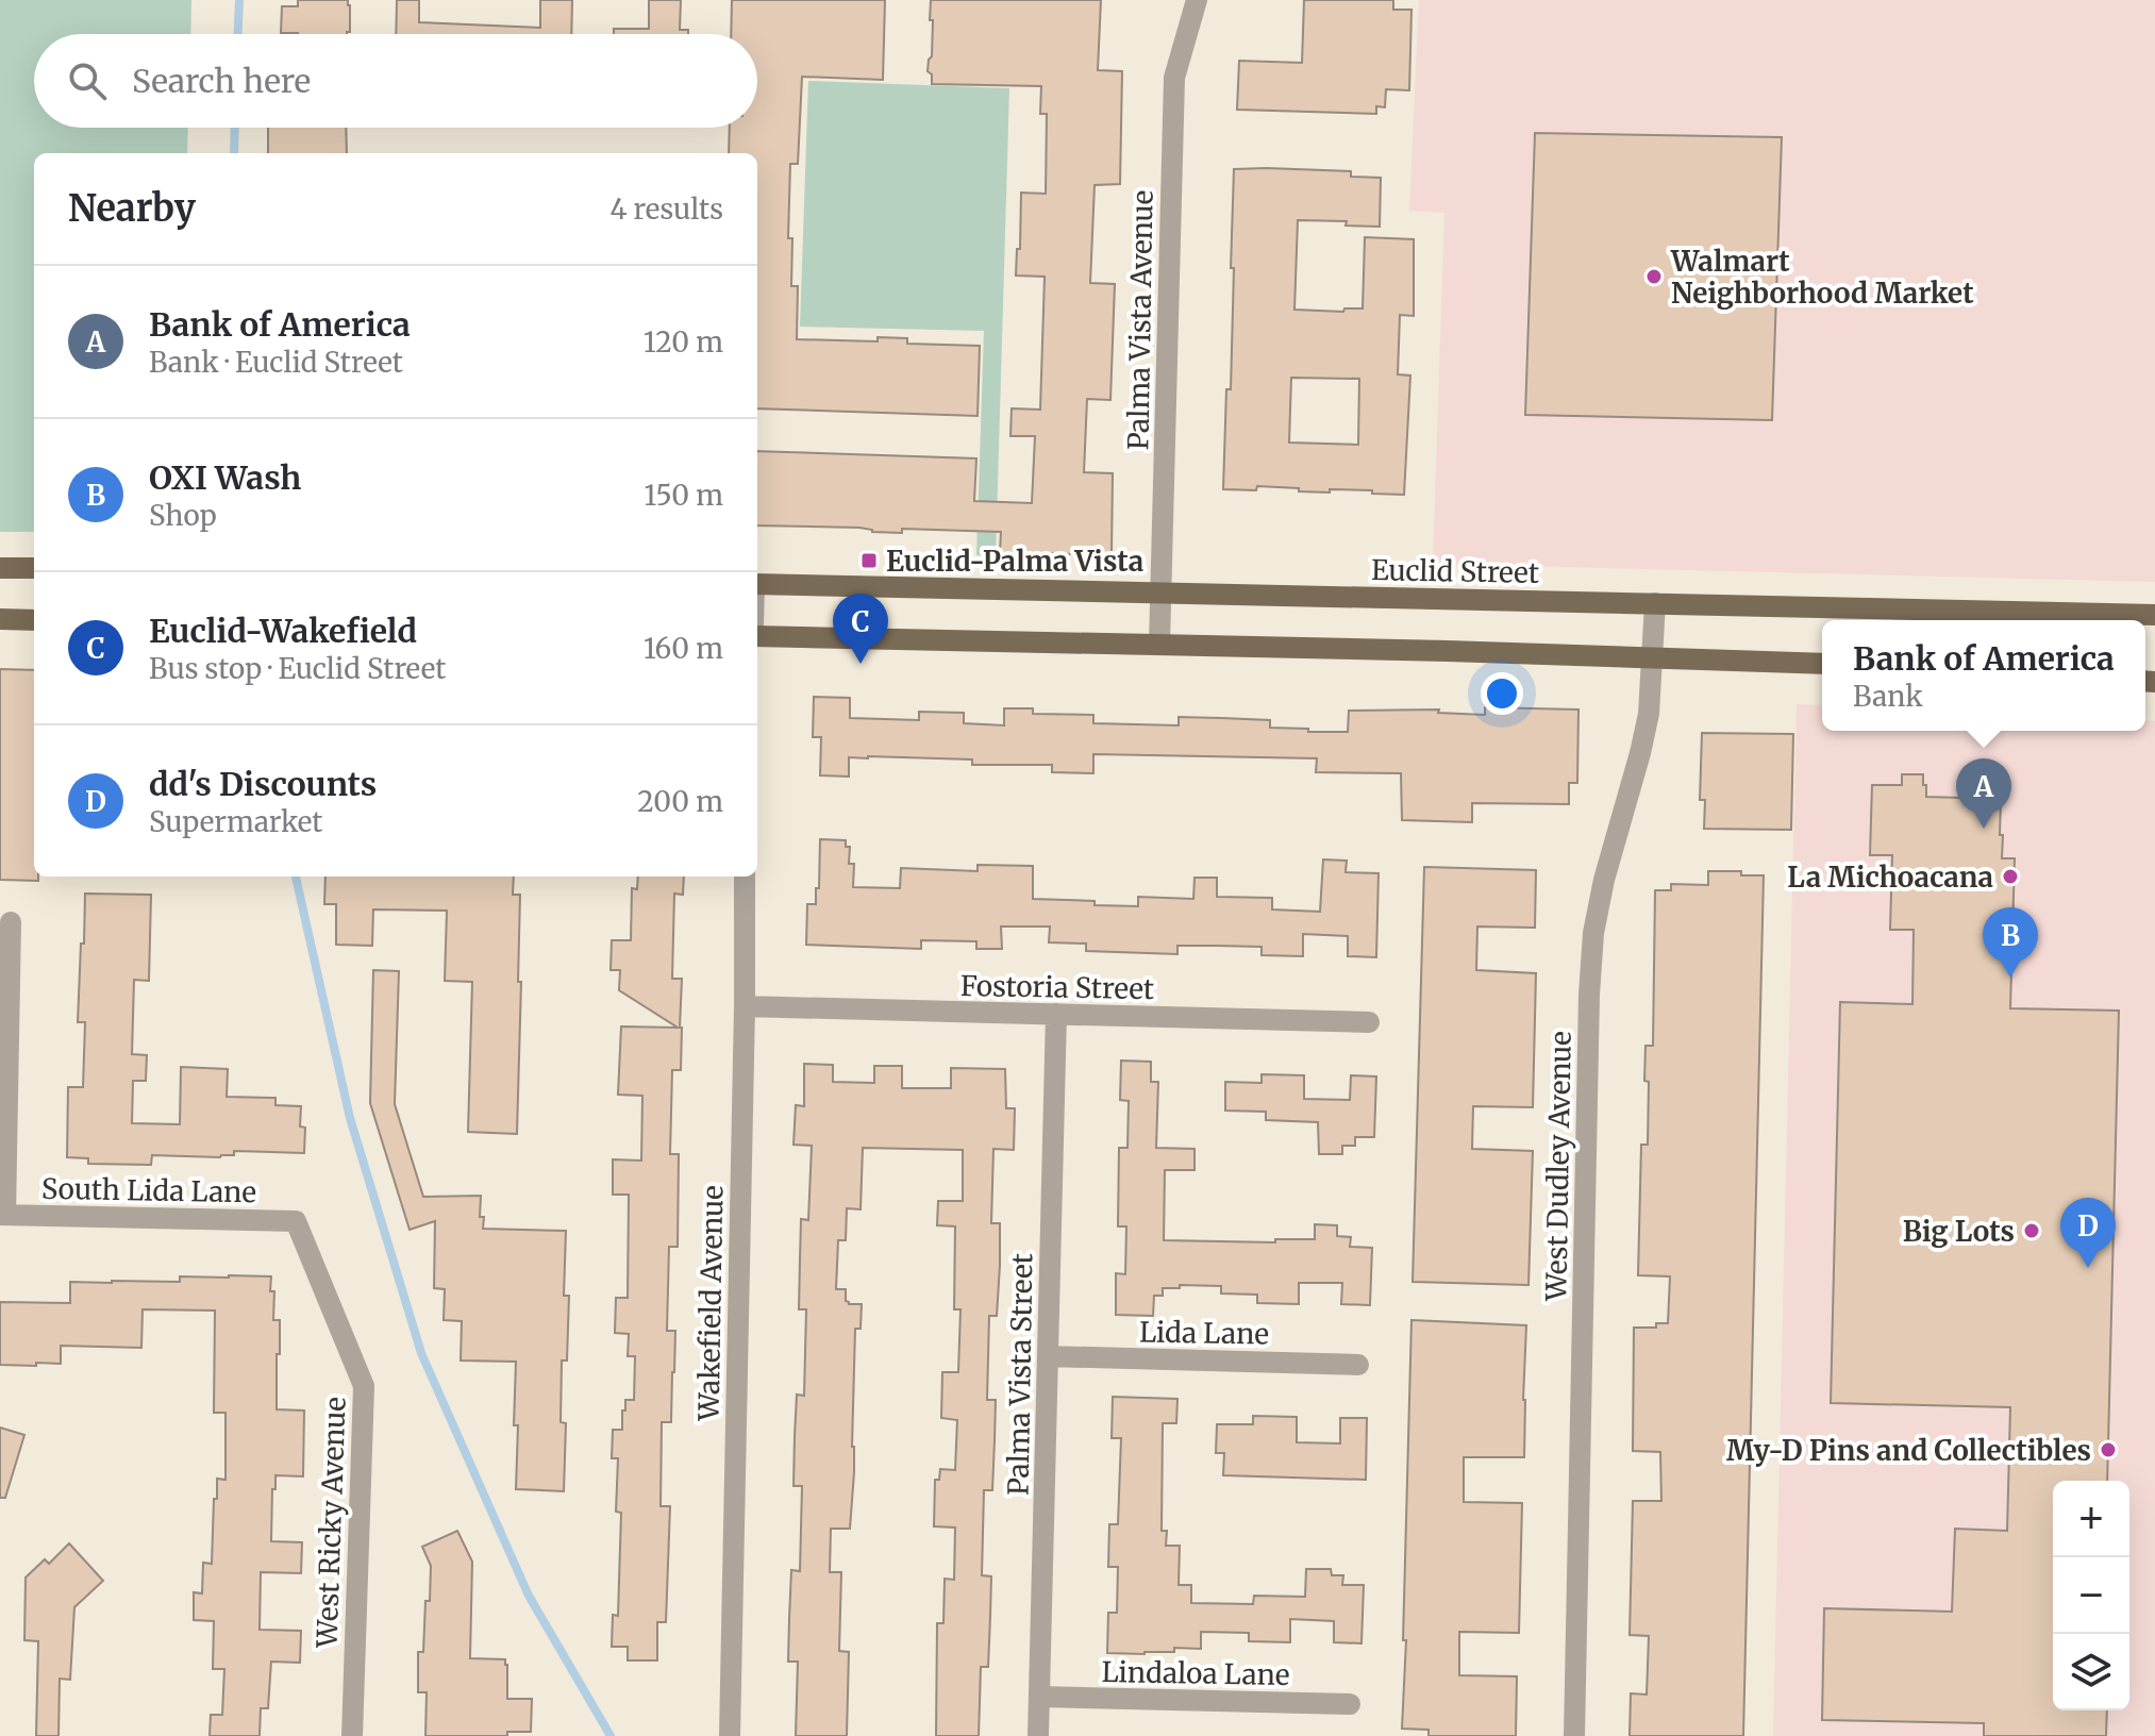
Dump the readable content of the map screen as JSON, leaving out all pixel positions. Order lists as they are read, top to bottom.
{
  "streets": {
    "main road": ["Euclid Street"],
    "street": [
      "Palma Vista Avenue",
      "Fostoria Street",
      "West Dudley Avenue",
      "South Lida Lane",
      "Wakefield Avenue",
      "Lida Lane",
      "Palma Vista Street",
      "West Ricky Avenue",
      "Lindaloa Lane"
    ]
  },
  "crossings": [
    ["Palma Vista Avenue", "Euclid Street"],
    ["Euclid Street", "West Dudley Avenue"],
    ["Fostoria Street", "Wakefield Avenue"],
    ["Fostoria Street", "Palma Vista Street"],
    ["South Lida Lane", "West Ricky Avenue"],
    ["Lida Lane", "Palma Vista Street"],
    ["Palma Vista Street", "Lindaloa Lane"]
  ],
  "places": {
    "other": [
      "Walmart Neighborhood Market",
      "La Michoacana",
      "Big Lots",
      "My-D Pins and Collectibles"
    ],
    "transit": ["Euclid-Palma Vista"]
  },
  "page": {
    "search": "Search here",
    "heading": ["Nearby", "4 results"],
    "list": [
      {
        "mark": "A",
        "name": "Bank of America",
        "note": "Bank · Euclid Street",
        "value": "120 m"
      },
      {
        "mark": "B",
        "name": "OXI Wash",
        "note": "Shop",
        "value": "150 m"
      },
      {
        "mark": "C",
        "name": "Euclid-Wakefield",
        "note": "Bus stop · Euclid Street",
        "value": "160 m"
      },
      {
        "mark": "D",
        "name": "dd's Discounts",
        "note": "Supermarket",
        "value": "200 m"
      }
    ],
    "pins": [
      "C",
      "A",
      "B",
      "D"
    ],
    "popup": ["Bank of America", "Bank"],
    "map_buttons": ["+", "−"]
  }
}
